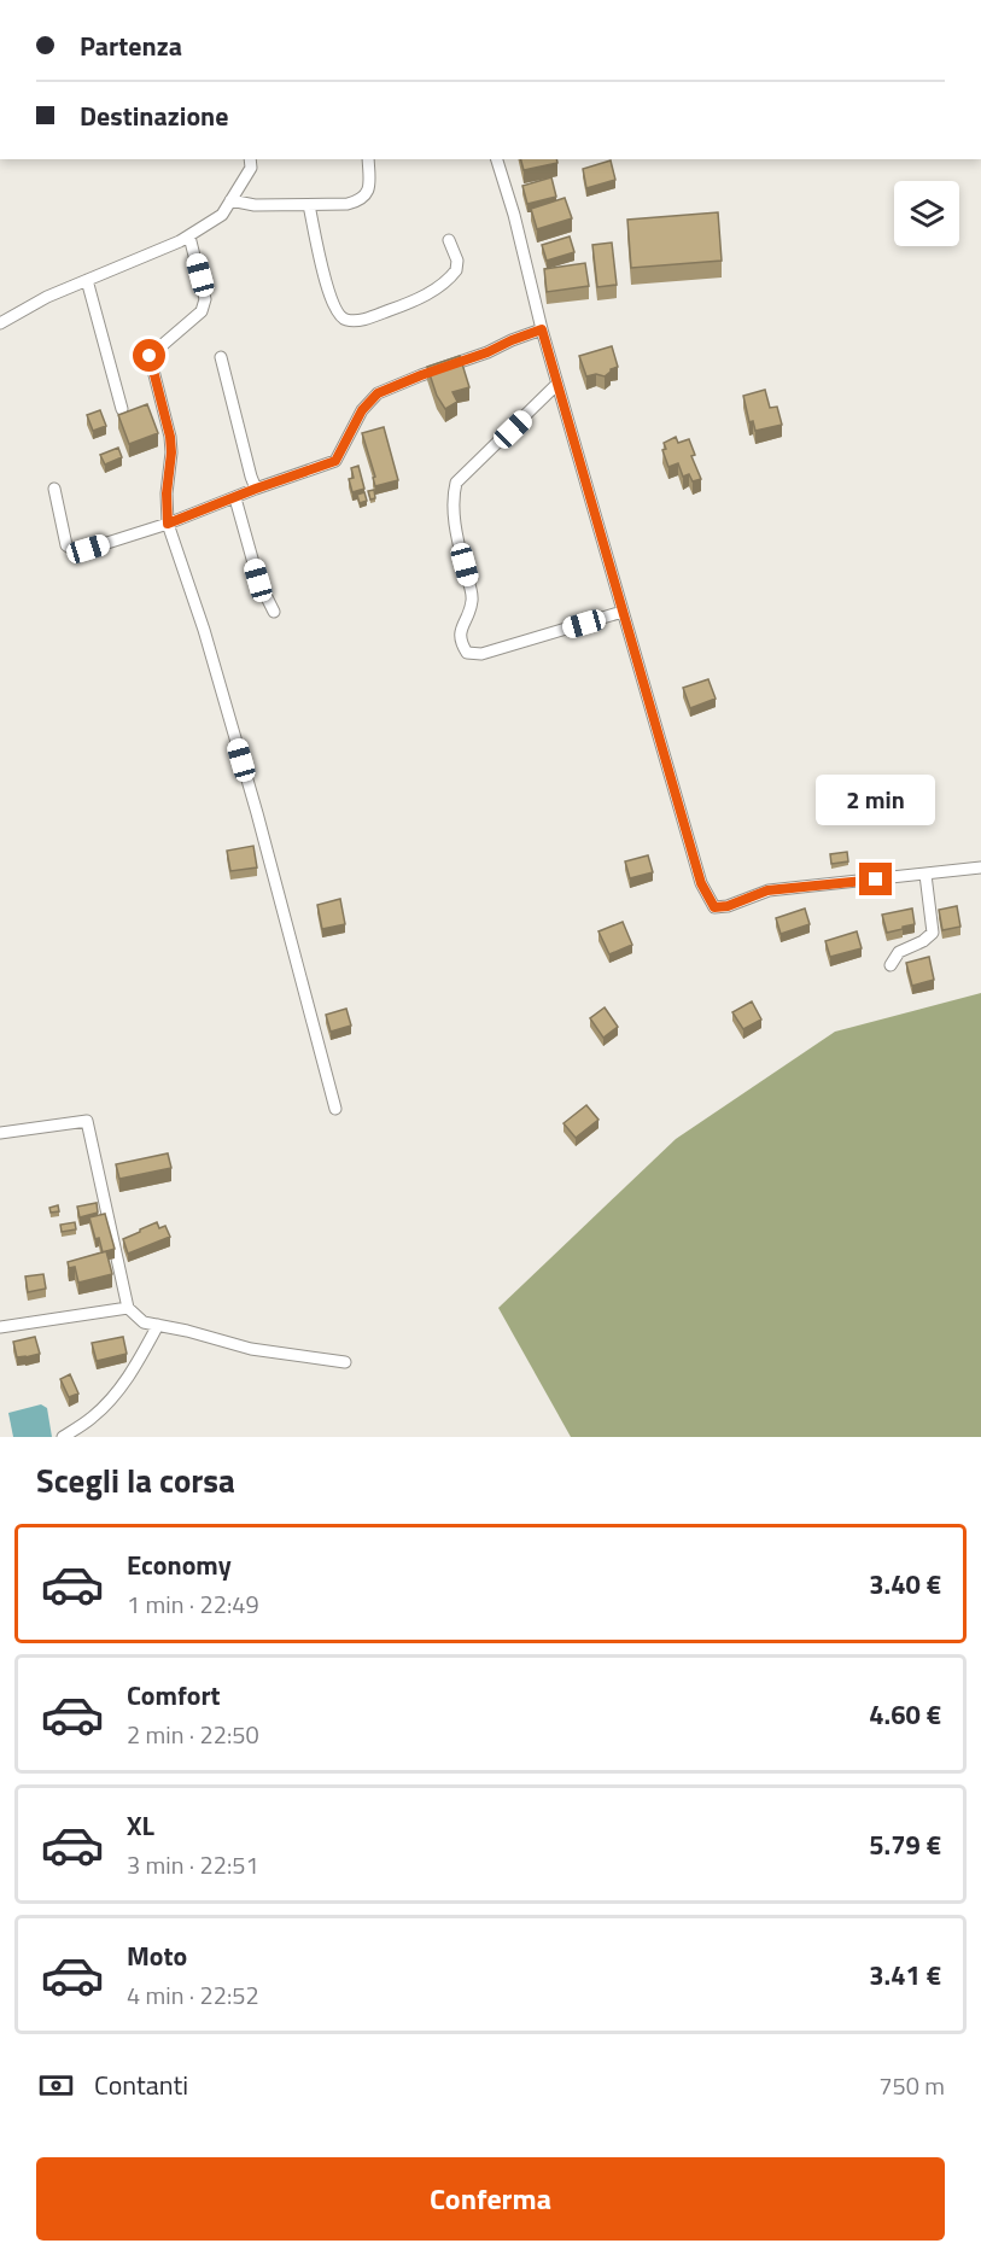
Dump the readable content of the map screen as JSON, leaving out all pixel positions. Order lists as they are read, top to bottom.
{
  "page": {
    "banner": ["Partenza", "Destinazione"],
    "bubble": "2 min",
    "heading": "Scegli la corsa",
    "list": [
      {
        "name": "Economy",
        "note": "1 min · 22:49",
        "value": "3.40 €"
      },
      {
        "name": "Comfort",
        "note": "2 min · 22:50",
        "value": "4.60 €"
      },
      {
        "name": "XL",
        "note": "3 min · 22:51",
        "value": "5.79 €"
      },
      {
        "name": "Moto",
        "note": "4 min · 22:52",
        "value": "3.41 €"
      }
    ],
    "pay": ["Contanti", "750 m"],
    "buttons": "Conferma"
  }
}
